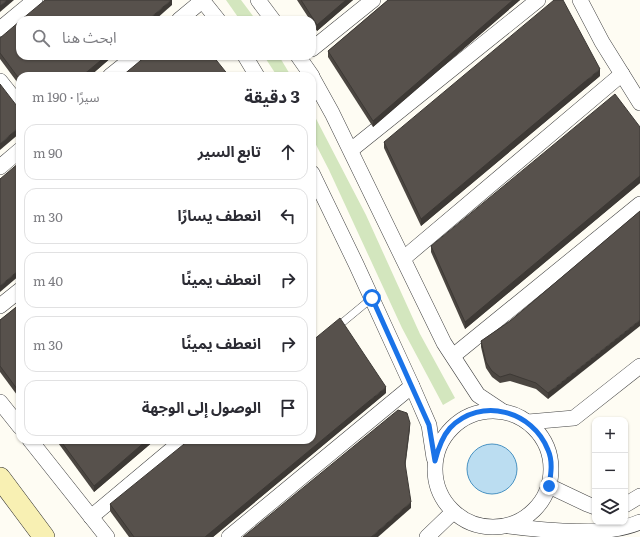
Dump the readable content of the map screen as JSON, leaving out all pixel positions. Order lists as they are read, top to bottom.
{
  "page": {
    "search": "ابحث هنا",
    "heading": ["3 دقيقة", "سيرًا · 190 m"],
    "list": [
      ["تابع السير", "90 m"],
      ["انعطف يسارًا", "30 m"],
      ["انعطف يمينًا", "40 m"],
      ["انعطف يمينًا", "30 m"],
      "الوصول إلى الوجهة"
    ],
    "map_buttons": ["+", "−"]
  }
}
